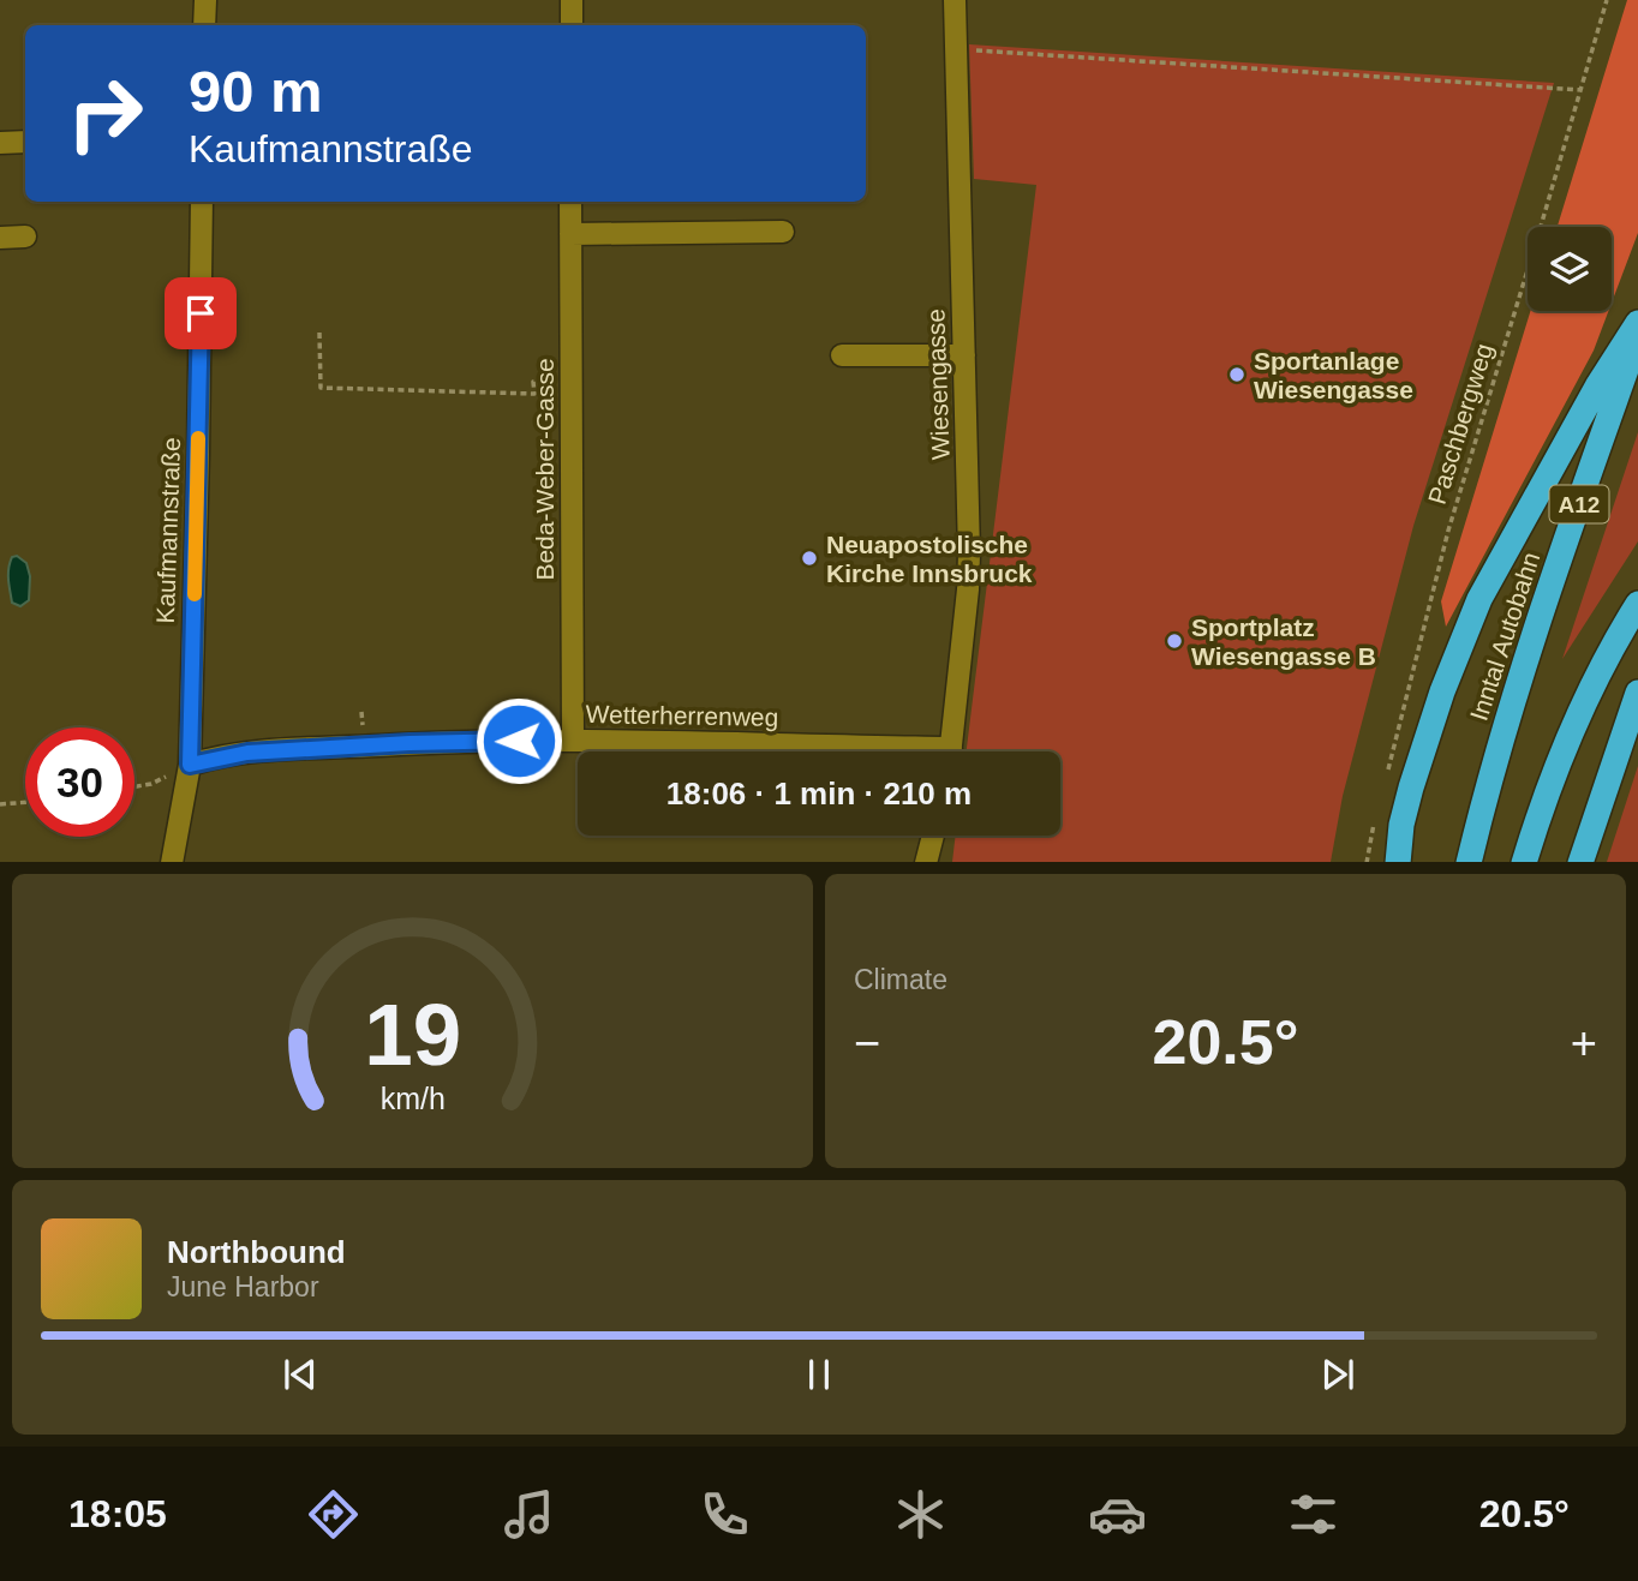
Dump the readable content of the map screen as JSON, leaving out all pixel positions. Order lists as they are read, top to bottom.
{
  "streets": {
    "highway": ["A12", "Inntal Autobahn"],
    "street": [
      "Wiesengasse",
      "Beda-Weber-Gasse",
      "Kaufmannstraße",
      "Wetterherrenweg"
    ],
    "path": ["Paschbergweg"]
  },
  "crossings": [
    ["Beda-Weber-Gasse", "Wetterherrenweg"],
    ["Kaufmannstraße", "Wetterherrenweg"]
  ],
  "places": ["Sportanlage Wiesengasse", "Neuapostolische Kirche Innsbruck", "Sportplatz Wiesengasse B"],
  "page": {
    "turn": ["90 m", "Kaufmannstraße"],
    "limit": "30",
    "trip": "18:06 · 1 min · 210 m",
    "tile": "Climate",
    "heat": ["−", "20.5°", "+"],
    "song": ["Northbound", "June Harbor"],
    "tabs": ["18:05", "20.5°"],
    "gauge": ["19", "km/h"]
  }
}
